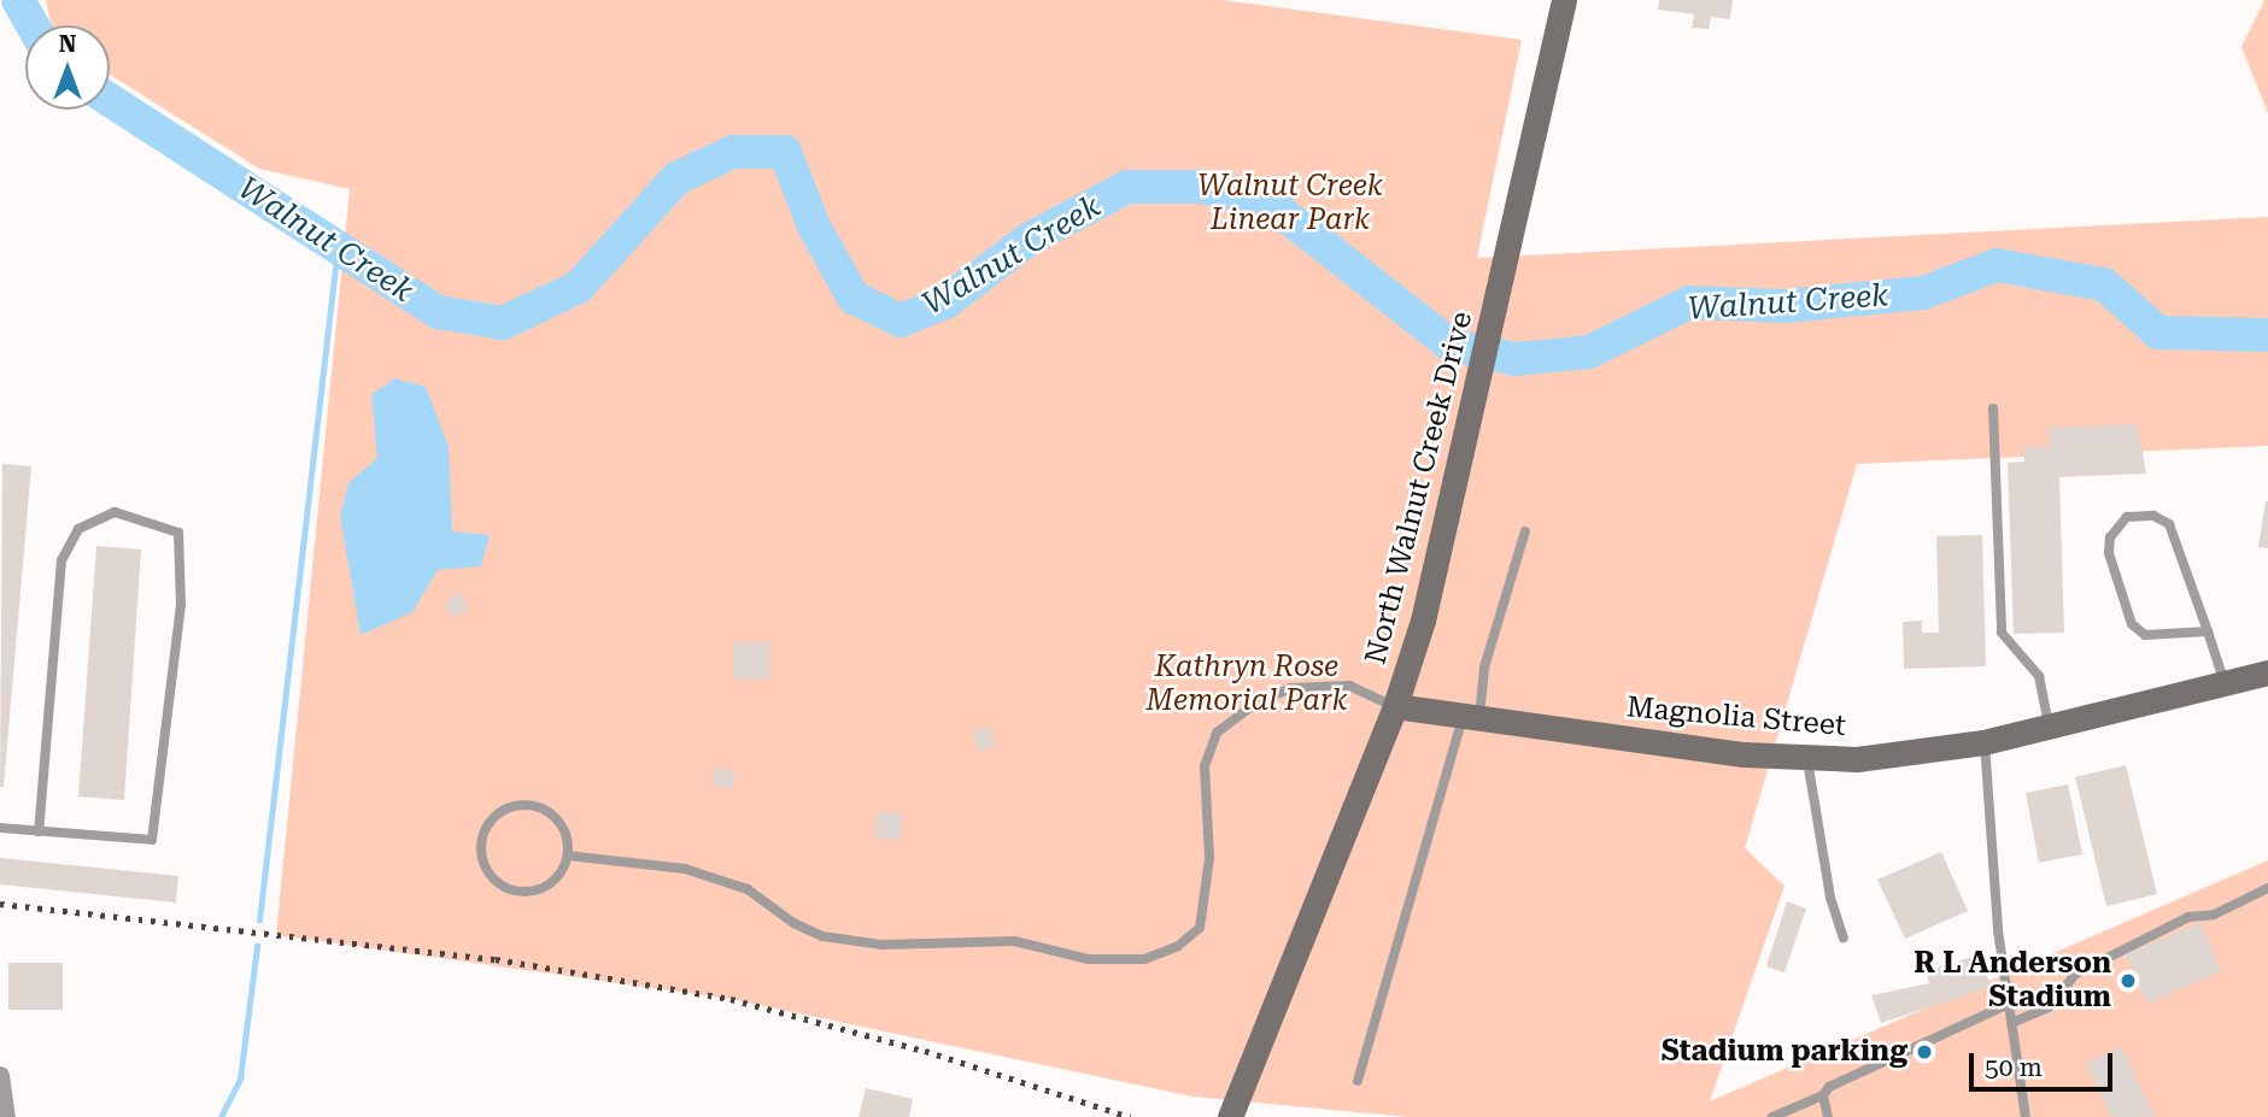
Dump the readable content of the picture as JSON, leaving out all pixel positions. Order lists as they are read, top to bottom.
{
  "streets": {
    "main road": ["North Walnut Creek Drive", "Magnolia Street"]
  },
  "crossings": [
    ["North Walnut Creek Drive", "Magnolia Street"]
  ],
  "water": ["Walnut Creek"],
  "parks": ["Walnut Creek Linear Park", "Kathryn Rose Memorial Park"],
  "places": ["R L Anderson Stadium", "Stadium parking"],
  "scale_bar": "50 m",
  "north": "top"
}
